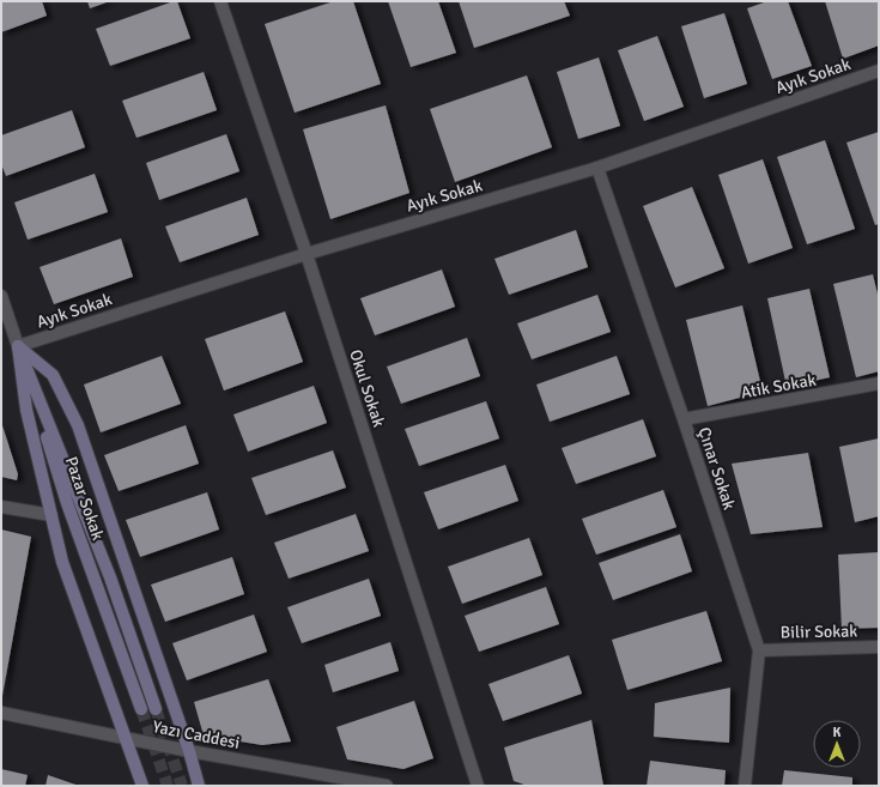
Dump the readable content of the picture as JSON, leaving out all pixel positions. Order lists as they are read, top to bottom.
{
  "streets": {
    "main road": ["Pazar Sokak"],
    "street": [
      "Ayık Sokak",
      "Atik Sokak",
      "Okul Sokak",
      "Çınar Sokak",
      "Bilir Sokak",
      "Yazı Caddesi"
    ]
  },
  "crossings": [
    ["Ayık Sokak", "Okul Sokak"],
    ["Ayık Sokak", "Çınar Sokak"],
    ["Ayık Sokak", "Pazar Sokak"],
    ["Atik Sokak", "Çınar Sokak"],
    ["Çınar Sokak", "Bilir Sokak"]
  ],
  "north": "top"
}
